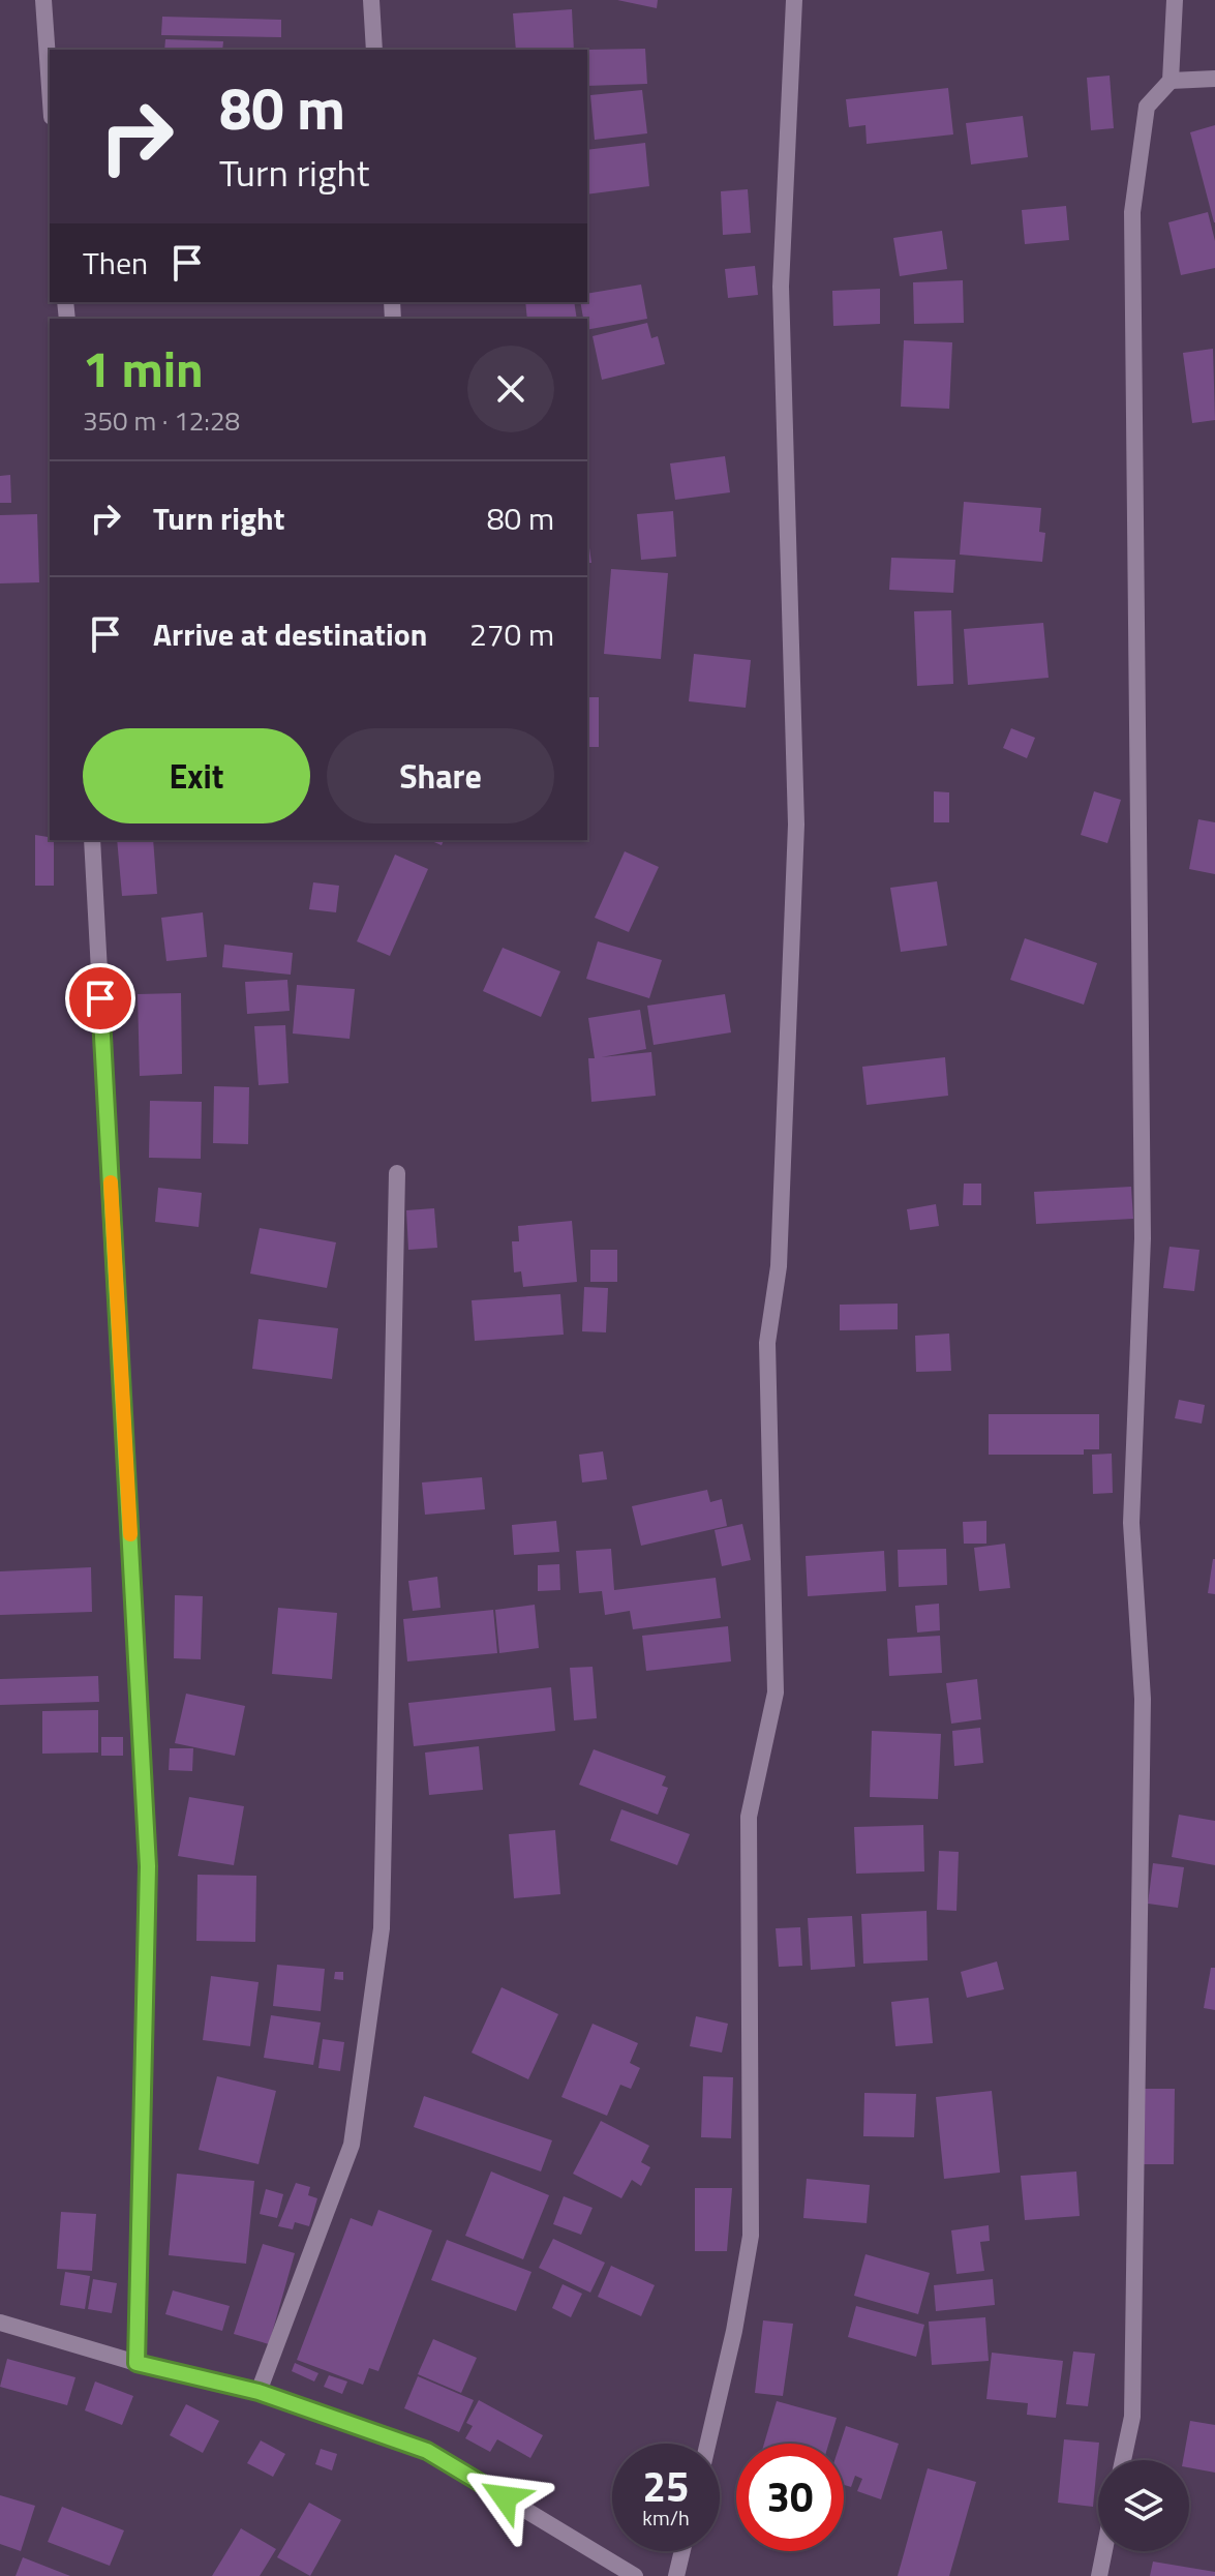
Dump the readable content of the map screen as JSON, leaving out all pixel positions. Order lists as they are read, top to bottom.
{
  "page": {
    "turn": ["80 m", "Turn right"],
    "then": "Then",
    "heading": ["1 min", "350 m · 12:28"],
    "list": [
      {
        "name": "Turn right",
        "value": "80 m"
      },
      {
        "name": "Arrive at destination",
        "value": "270 m"
      }
    ],
    "buttons": ["Exit", "Share"],
    "speed": "25 km/h",
    "limit": "30"
  }
}
